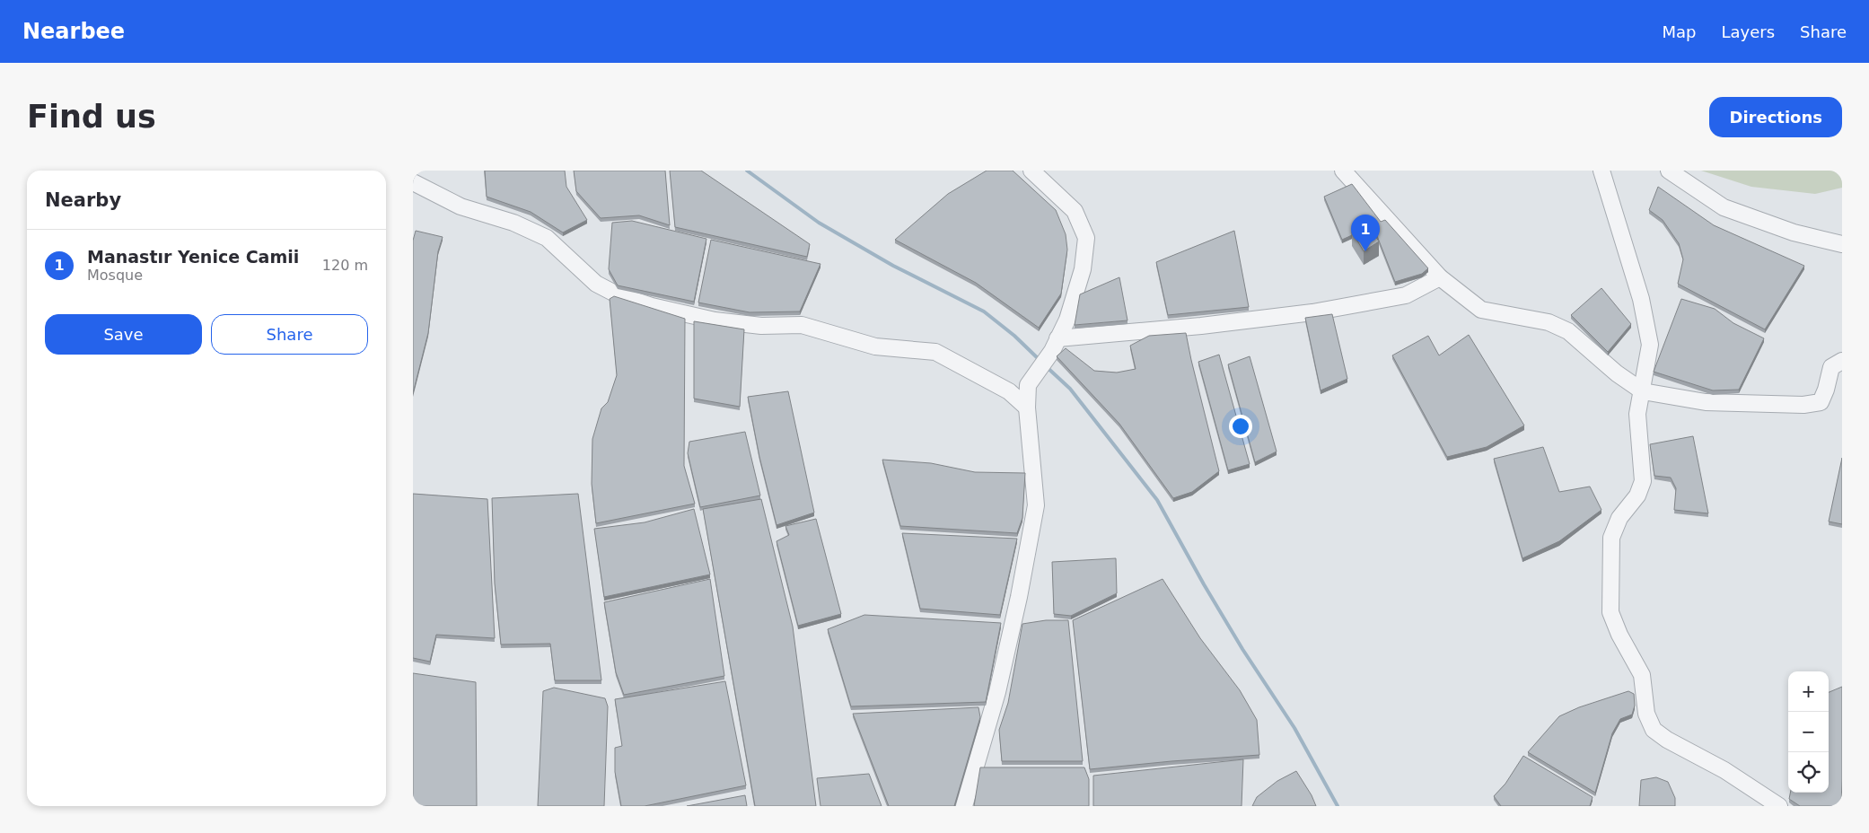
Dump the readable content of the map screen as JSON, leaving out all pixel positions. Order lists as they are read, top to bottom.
{
  "page": {
    "header": "Nearbee",
    "nav": ["Map", "Layers", "Share"],
    "buttons": [
      "Directions",
      ["Save", "Share"]
    ],
    "title": "Find us",
    "heading": "Nearby",
    "pins": "1",
    "list": [
      {
        "mark": "1",
        "name": "Manastır Yenice Camii",
        "note": "Mosque",
        "value": "120 m"
      }
    ],
    "map_buttons": ["+", "−"]
  }
}
